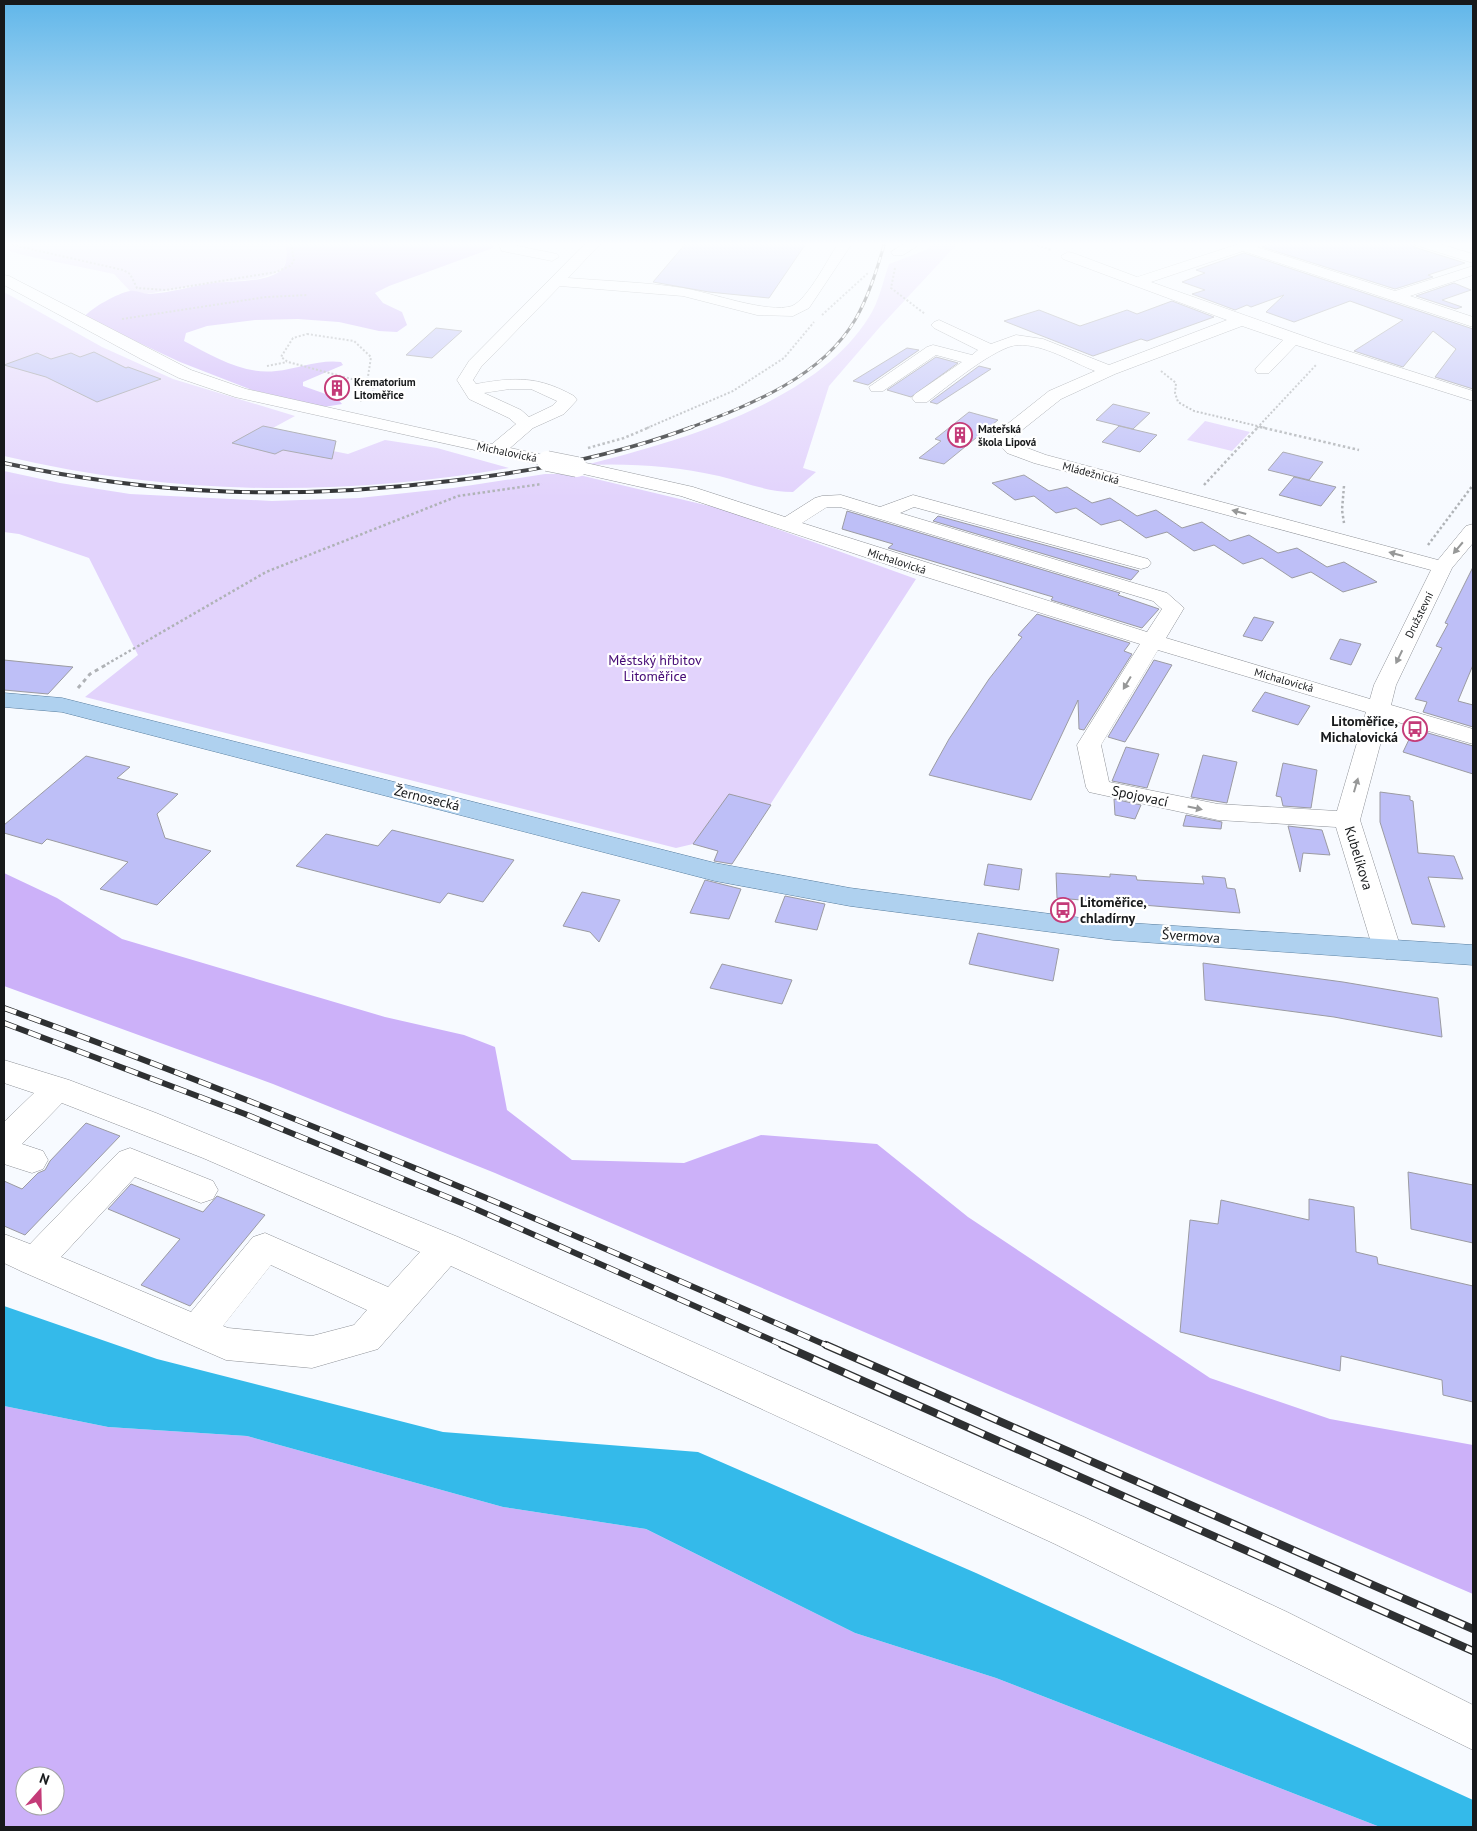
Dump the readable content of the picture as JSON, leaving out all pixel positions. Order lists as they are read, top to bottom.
{
  "streets": {
    "main road": ["Žernosecká", "Švermova"],
    "street": [
      "Michalovická",
      "Mládežnická",
      "Družstevní",
      "Spojovací",
      "Kubelíkova"
    ]
  },
  "crossings": [
    ["Michalovická", "Družstevní"],
    ["Michalovická", "Spojovací"],
    ["Michalovická", "Kubelíkova"],
    ["Mládežnická", "Družstevní"],
    ["Družstevní", "Kubelíkova"],
    ["Spojovací", "Kubelíkova"],
    ["Žernosecká", "Švermova"],
    ["Kubelíkova", "Švermova"]
  ],
  "one_way": ["Družstevní", "Kubelíkova"],
  "parks": ["Městský hřbitov Litoměřice"],
  "places": {
    "building": ["Krematorium Litoměřice", "Mateřská škola Lipová"],
    "bus stop": ["Litoměřice, Michalovická", "Litoměřice, chladírny"]
  },
  "north": "top"
}
